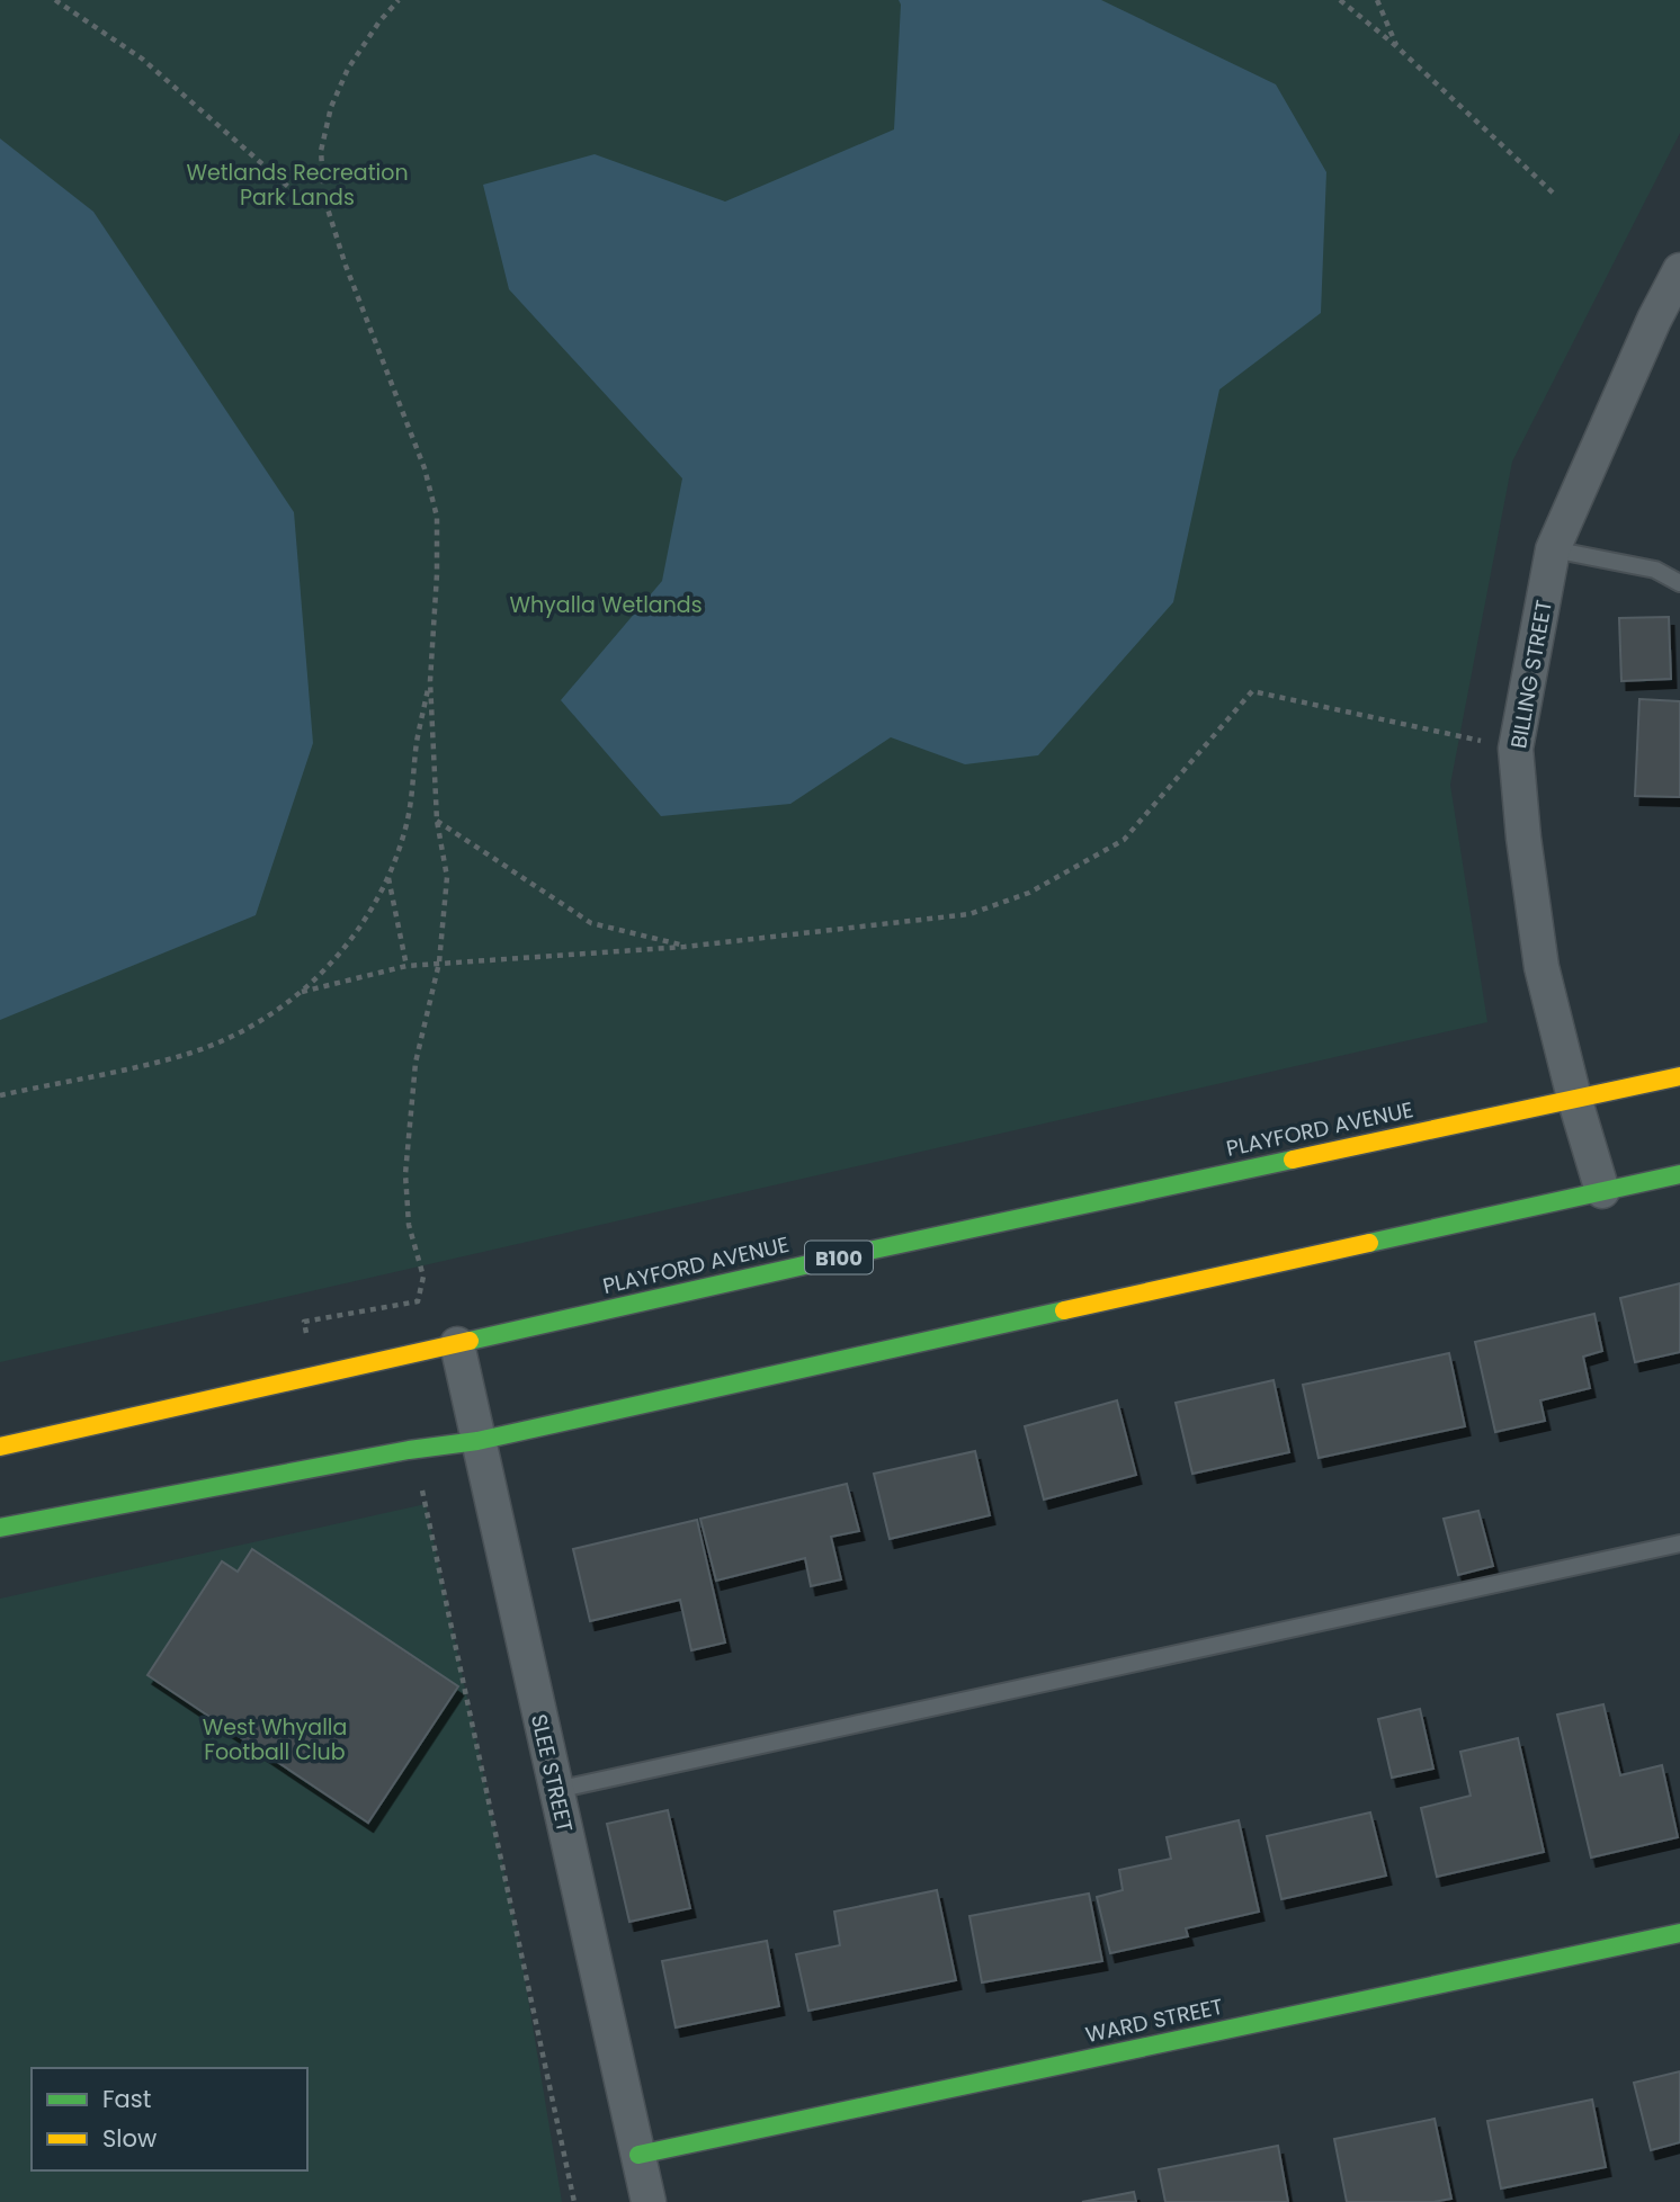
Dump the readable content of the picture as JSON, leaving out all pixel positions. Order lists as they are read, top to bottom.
{
  "streets": {
    "main road": ["PLAYFORD AVENUE", "B100", "WARD STREET"],
    "street": ["BILLING STREET", "SLEE STREET"]
  },
  "crossings": [
    ["BILLING STREET", "PLAYFORD AVENUE"],
    ["PLAYFORD AVENUE", "SLEE STREET"],
    ["SLEE STREET", "WARD STREET"]
  ],
  "parks": ["Wetlands Recreation Park Lands", "Whyalla Wetlands", "West Whyalla Football Club"],
  "legend": ["Fast", "Slow"]
}
